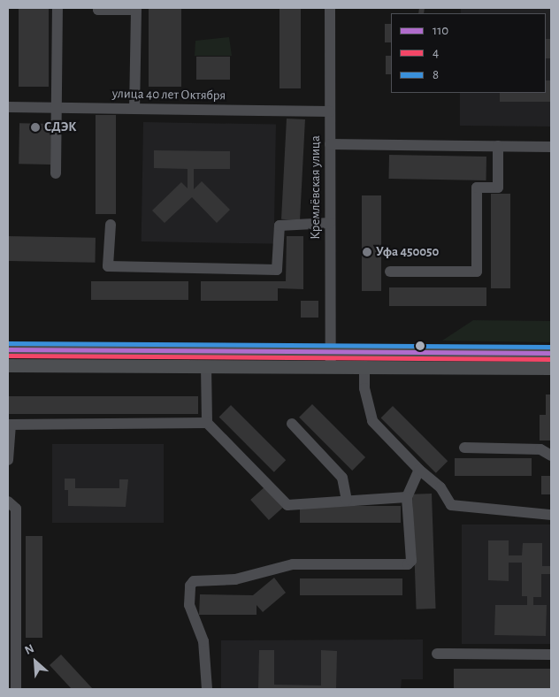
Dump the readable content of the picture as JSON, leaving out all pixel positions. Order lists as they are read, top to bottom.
{
  "streets": {
    "street": ["улица 40 лет Октября", "Кремлёвская улица"]
  },
  "crossings": [
    ["улица 40 лет Октября", "Кремлёвская улица"]
  ],
  "places": ["СДЭК", "Уфа 450050"],
  "lines": ["transit line 8", "transit line 110", "transit line 4"],
  "legend": ["110", "4", "8"],
  "north": "top left"
}
